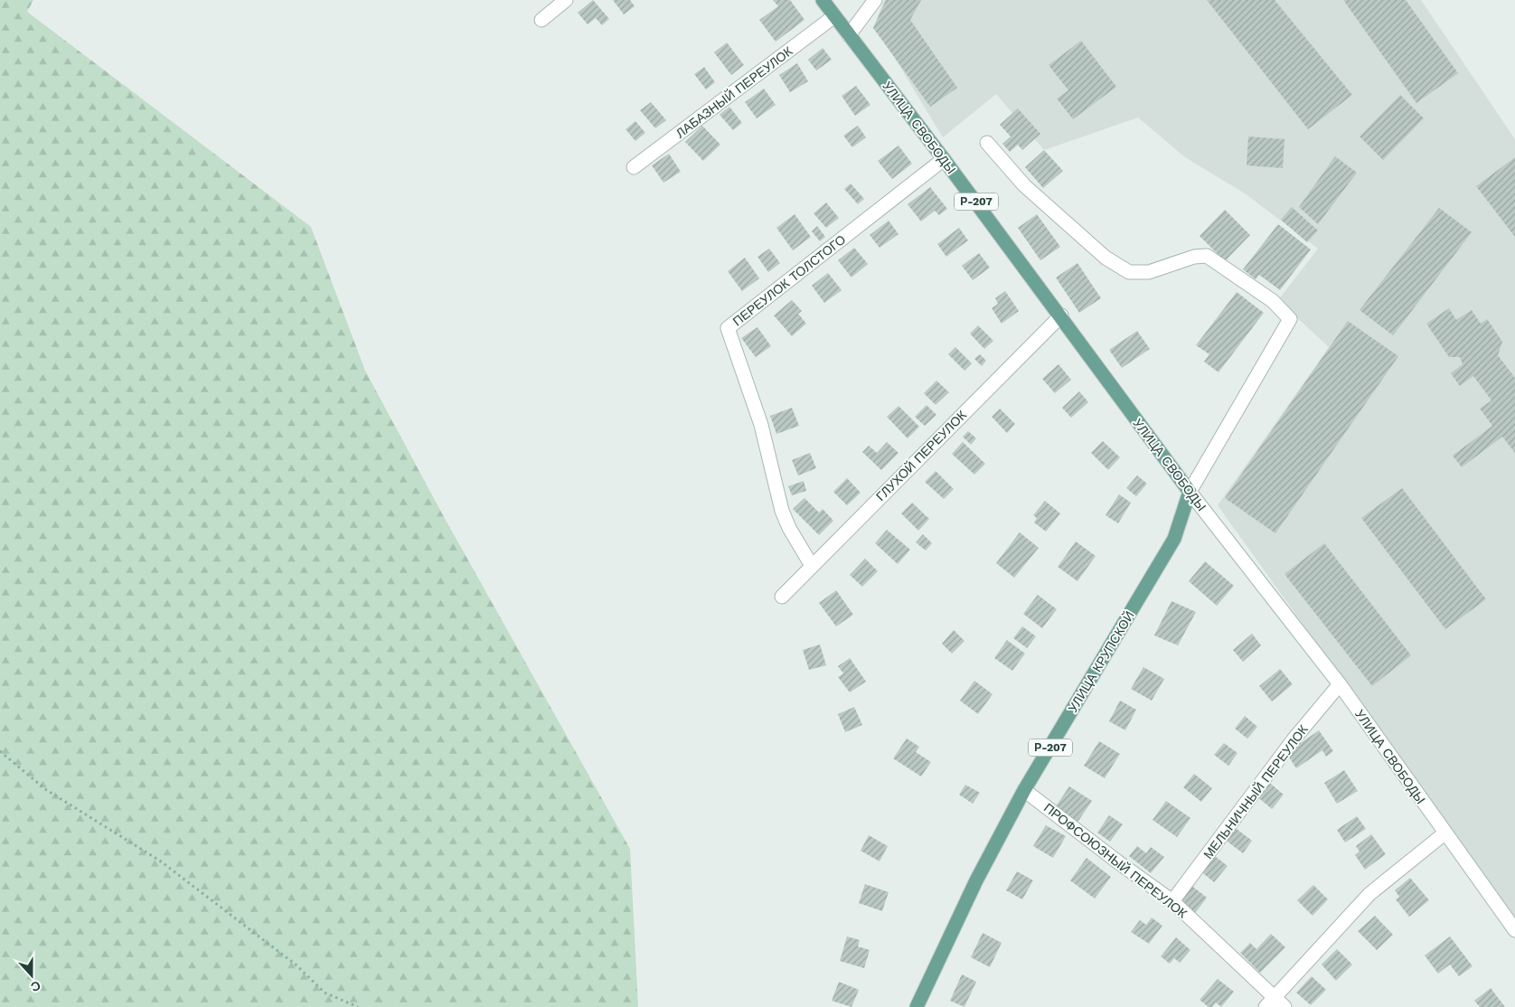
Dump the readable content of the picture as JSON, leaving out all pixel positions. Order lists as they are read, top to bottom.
{
  "streets": {
    "main road": ["УЛИЦА СВОБОДЫ", "Р-207", "УЛИЦА КРУПСКОЙ"],
    "street": [
      "ЛАБАЗНЫЙ ПЕРЕУЛОК",
      "ПЕРЕУЛОК ТОЛСТОГО",
      "ГЛУХОЙ ПЕРЕУЛОК",
      "МЕЛЬНИЧНЫЙ ПЕРЕУЛОК",
      "ПРОФСОЮЗНЫЙ ПЕРЕУЛОК"
    ]
  },
  "crossings": [
    ["ЛАБАЗНЫЙ ПЕРЕУЛОК", "УЛИЦА СВОБОДЫ"],
    ["УЛИЦА СВОБОДЫ", "ПЕРЕУЛОК ТОЛСТОГО"],
    ["УЛИЦА СВОБОДЫ", "ГЛУХОЙ ПЕРЕУЛОК"],
    ["УЛИЦА СВОБОДЫ", "УЛИЦА КРУПСКОЙ"],
    ["УЛИЦА СВОБОДЫ", "МЕЛЬНИЧНЫЙ ПЕРЕУЛОК"],
    ["ПЕРЕУЛОК ТОЛСТОГО", "ГЛУХОЙ ПЕРЕУЛОК"],
    ["УЛИЦА КРУПСКОЙ", "ПРОФСОЮЗНЫЙ ПЕРЕУЛОК"],
    ["МЕЛЬНИЧНЫЙ ПЕРЕУЛОК", "ПРОФСОЮЗНЫЙ ПЕРЕУЛОК"]
  ],
  "north": "bottom"
}
